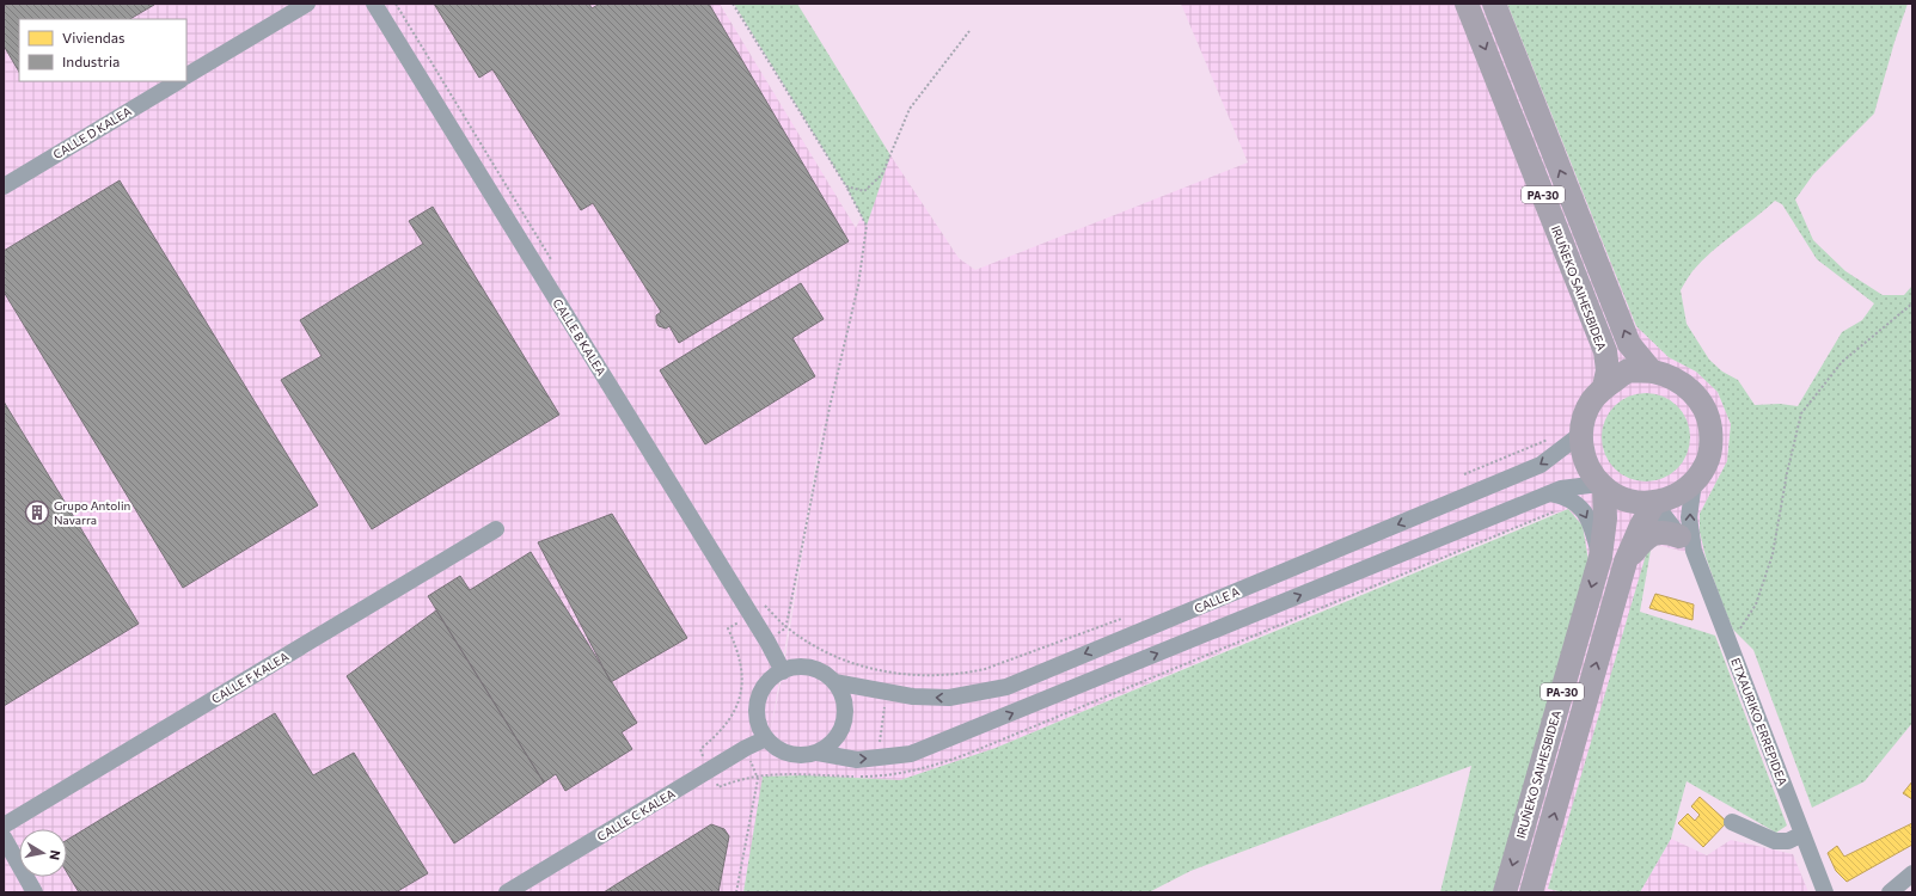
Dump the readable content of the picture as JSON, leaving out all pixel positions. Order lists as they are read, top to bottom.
{
  "streets": {
    "highway": ["PA-30", "IRUÑEKO SAIHESBIDEA"],
    "street": [
      "CALLE D KALEA",
      "CALLE B KALEA",
      "CALLE A",
      "CALLE F KALEA",
      "ETXAURIKO ERREPIDEA",
      "CALLE C KALEA"
    ]
  },
  "crossings": [
    ["PA-30", "IRUÑEKO SAIHESBIDEA"],
    ["PA-30", "CALLE A"],
    ["PA-30", "ETXAURIKO ERREPIDEA"],
    ["IRUÑEKO SAIHESBIDEA", "CALLE A"],
    ["IRUÑEKO SAIHESBIDEA", "ETXAURIKO ERREPIDEA"],
    ["CALLE B KALEA", "CALLE A"],
    ["CALLE B KALEA", "CALLE C KALEA"],
    ["CALLE A", "ETXAURIKO ERREPIDEA"],
    ["CALLE A", "CALLE C KALEA"]
  ],
  "places": {
    "building": ["Grupo Antolin Navarra"]
  },
  "legend": ["Viviendas", "Industria"],
  "north": "right"
}
